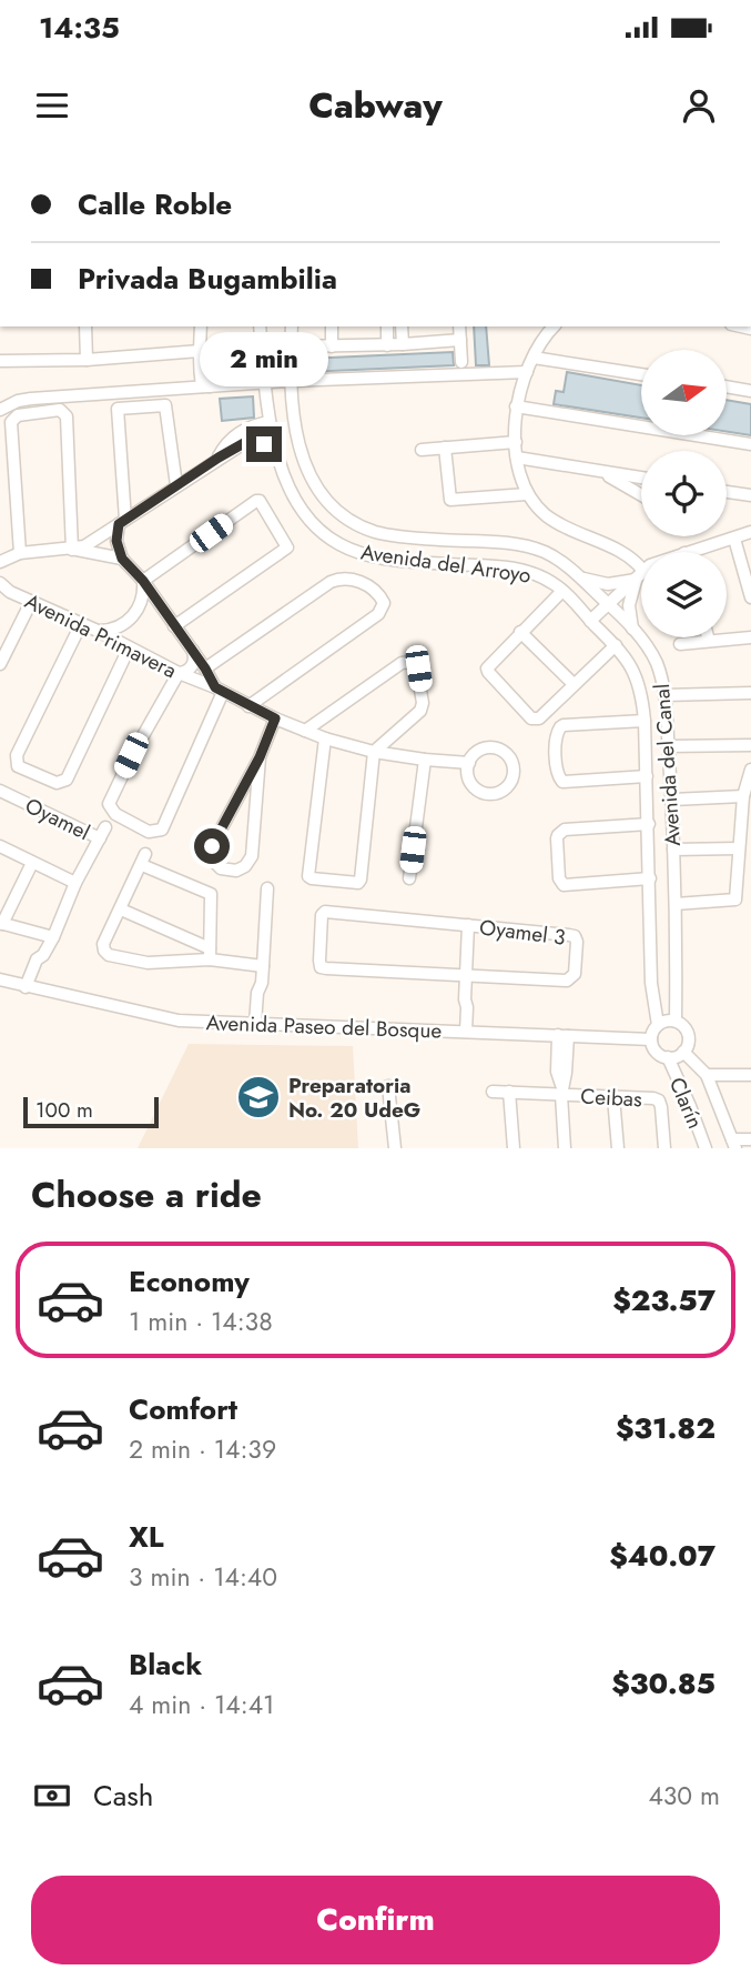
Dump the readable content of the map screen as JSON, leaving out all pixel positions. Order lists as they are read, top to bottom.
{
  "streets": {
    "street": [
      "Avenida del Arroyo",
      "Avenida Primavera",
      "Avenida del Canal",
      "Oyamel",
      "Oyamel 3",
      "Avenida Paseo del Bosque",
      "Ceibas",
      "Clarín"
    ]
  },
  "crossings": [
    ["Avenida del Arroyo", "Avenida del Canal"],
    ["Avenida del Arroyo", "Avenida Paseo del Bosque"],
    ["Avenida del Arroyo", "Clarín"],
    ["Avenida del Canal", "Avenida Paseo del Bosque"],
    ["Avenida del Canal", "Clarín"],
    ["Oyamel", "Avenida Paseo del Bosque"],
    ["Avenida Paseo del Bosque", "Clarín"]
  ],
  "places": {
    "school or university": ["Preparatoria No. 20 UdeG"]
  },
  "scale_bar": "100 m",
  "north": "right",
  "page": {
    "status": "14:35",
    "header": "Cabway",
    "banner": ["Calle Roble", "Privada Bugambilia"],
    "bubble": "2 min",
    "scale": "100 m",
    "heading": "Choose a ride",
    "list": [
      {
        "name": "Economy",
        "note": "1 min · 14:38",
        "value": "$23.57"
      },
      {
        "name": "Comfort",
        "note": "2 min · 14:39",
        "value": "$31.82"
      },
      {
        "name": "XL",
        "note": "3 min · 14:40",
        "value": "$40.07"
      },
      {
        "name": "Black",
        "note": "4 min · 14:41",
        "value": "$30.85"
      }
    ],
    "pay": ["Cash", "430 m"],
    "buttons": "Confirm"
  }
}
